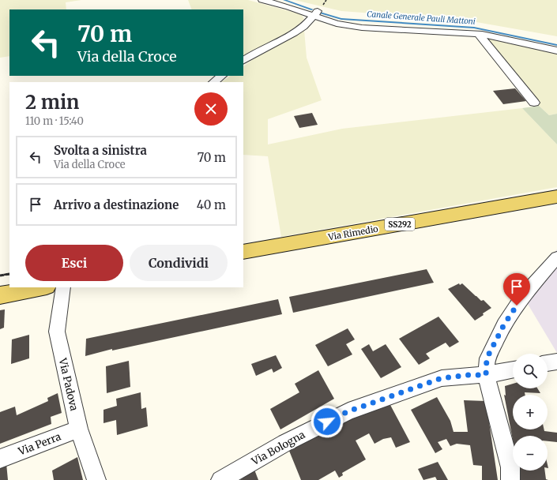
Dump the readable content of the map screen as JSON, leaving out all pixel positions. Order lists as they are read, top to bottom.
{
  "streets": {
    "main road": ["SS292", "Via Rimedio"],
    "street": ["Via Padova", "Via Perra", "Via Bologna"]
  },
  "crossings": [
    ["Via Padova", "Via Perra"]
  ],
  "water": ["Canale Generale Pauli Mattoni"],
  "page": {
    "turn": ["70 m", "Via della Croce"],
    "heading": ["2 min", "110 m · 15:40"],
    "list": [
      {
        "name": "Svolta a sinistra",
        "note": "Via della Croce",
        "value": "70 m"
      },
      {
        "name": "Arrivo a destinazione",
        "value": "40 m"
      }
    ],
    "buttons": ["Esci", "Condividi"],
    "map_buttons": ["+", "−"]
  }
}
